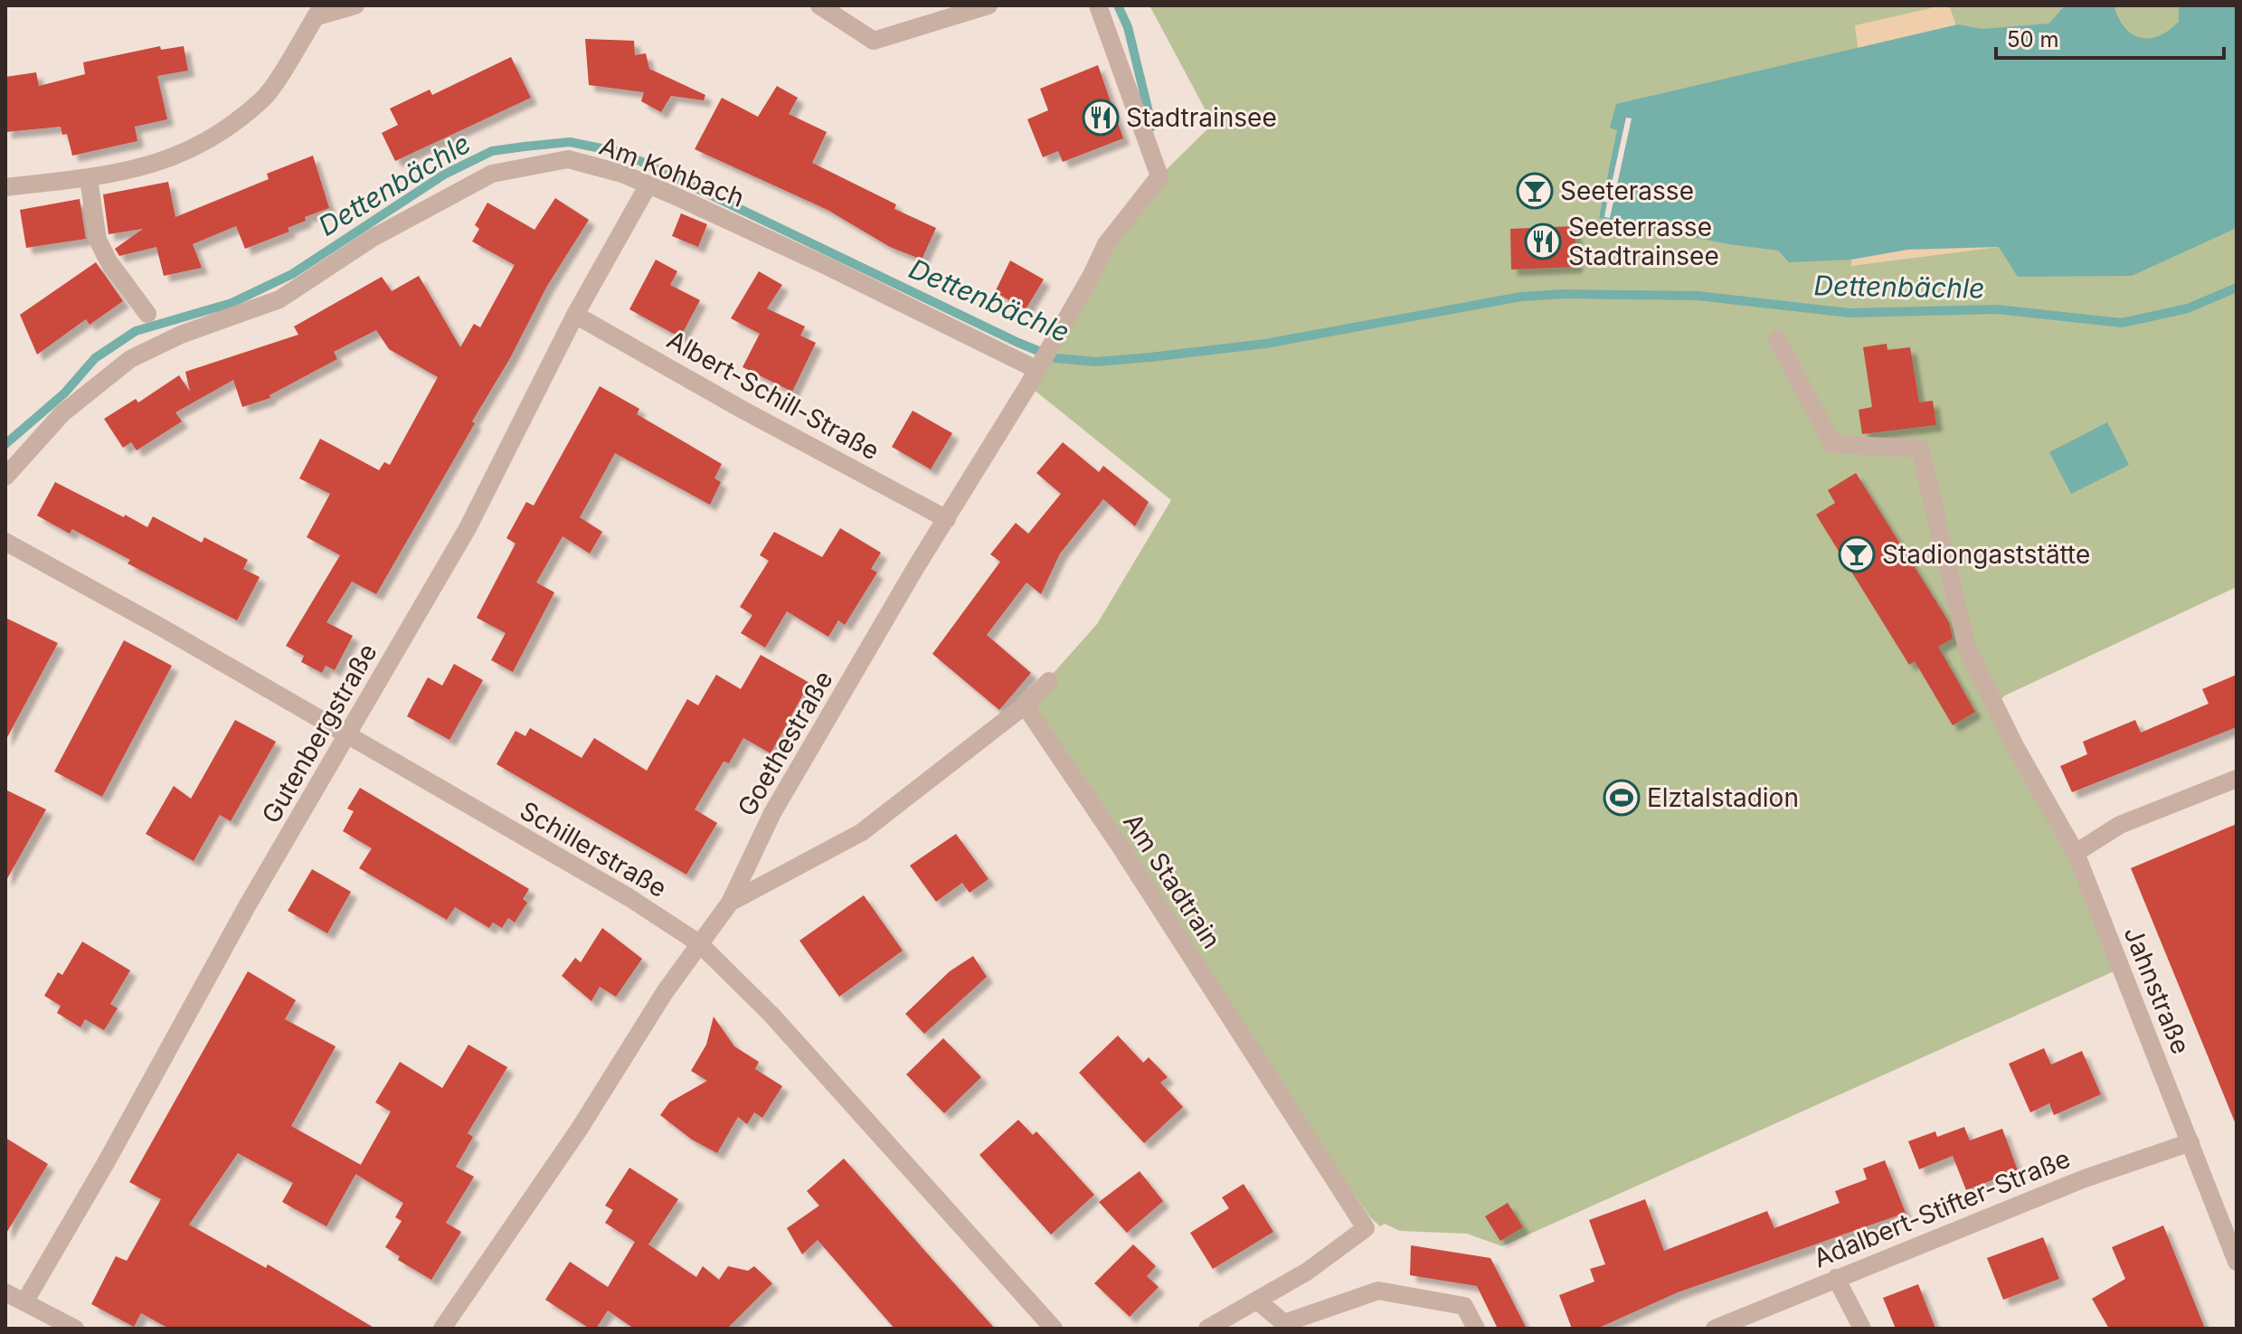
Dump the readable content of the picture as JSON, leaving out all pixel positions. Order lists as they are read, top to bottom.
{
  "streets": {
    "street": [
      "Am Kohbach",
      "Albert-Schill-Straße",
      "Gutenbergstraße",
      "Goethestraße",
      "Schillerstraße",
      "Am Stadtrain",
      "Jahnstraße",
      "Adalbert-Stifter-Straße"
    ]
  },
  "crossings": [
    ["Am Kohbach", "Gutenbergstraße"],
    ["Am Kohbach", "Goethestraße"],
    ["Albert-Schill-Straße", "Gutenbergstraße"],
    ["Albert-Schill-Straße", "Goethestraße"],
    ["Gutenbergstraße", "Schillerstraße"],
    ["Goethestraße", "Schillerstraße"],
    ["Jahnstraße", "Adalbert-Stifter-Straße"]
  ],
  "water": ["Dettenbächle"],
  "places": {
    "restaurant": ["Stadtrainsee", "Seeterrasse Stadtrainsee"],
    "bar": ["Seeterasse", "Stadiongaststätte"],
    "sports": ["Elztalstadion"]
  },
  "scale_bar": "50 m"
}
